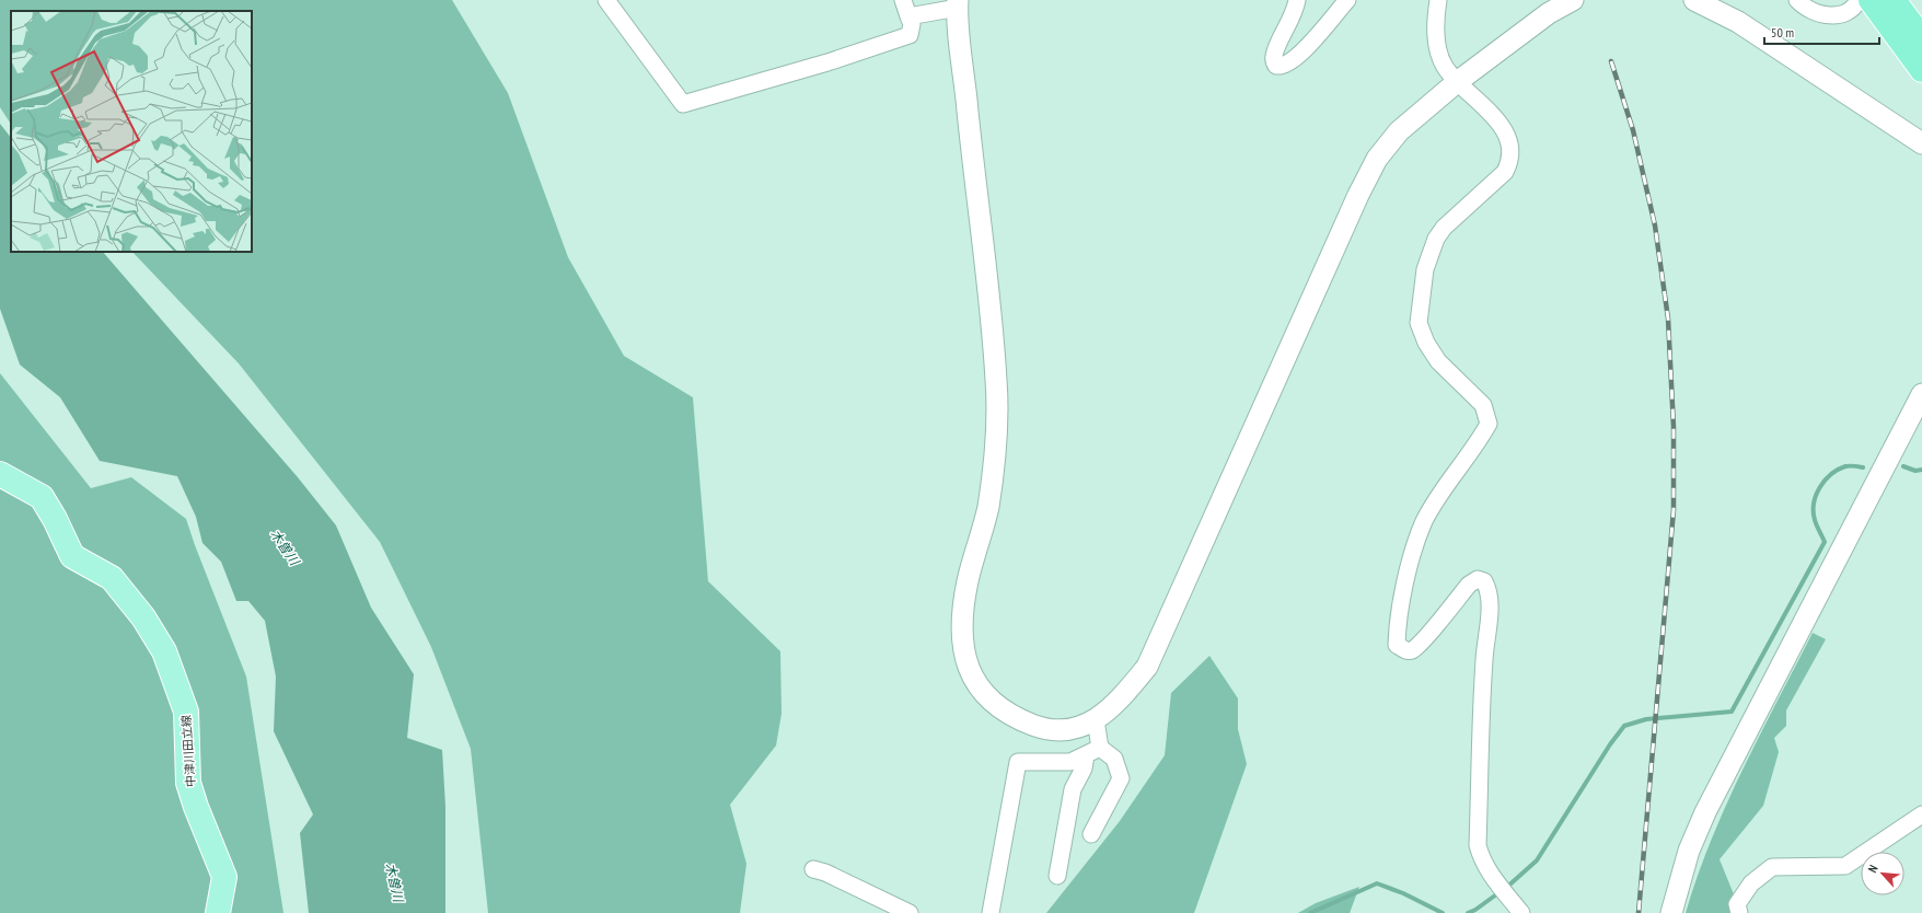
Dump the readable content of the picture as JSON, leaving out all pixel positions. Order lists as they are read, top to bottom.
{
  "streets": {
    "main road": ["中津川田立線"]
  },
  "water": ["木曽川"],
  "scale_bar": "50 m",
  "north": "top left"
}
